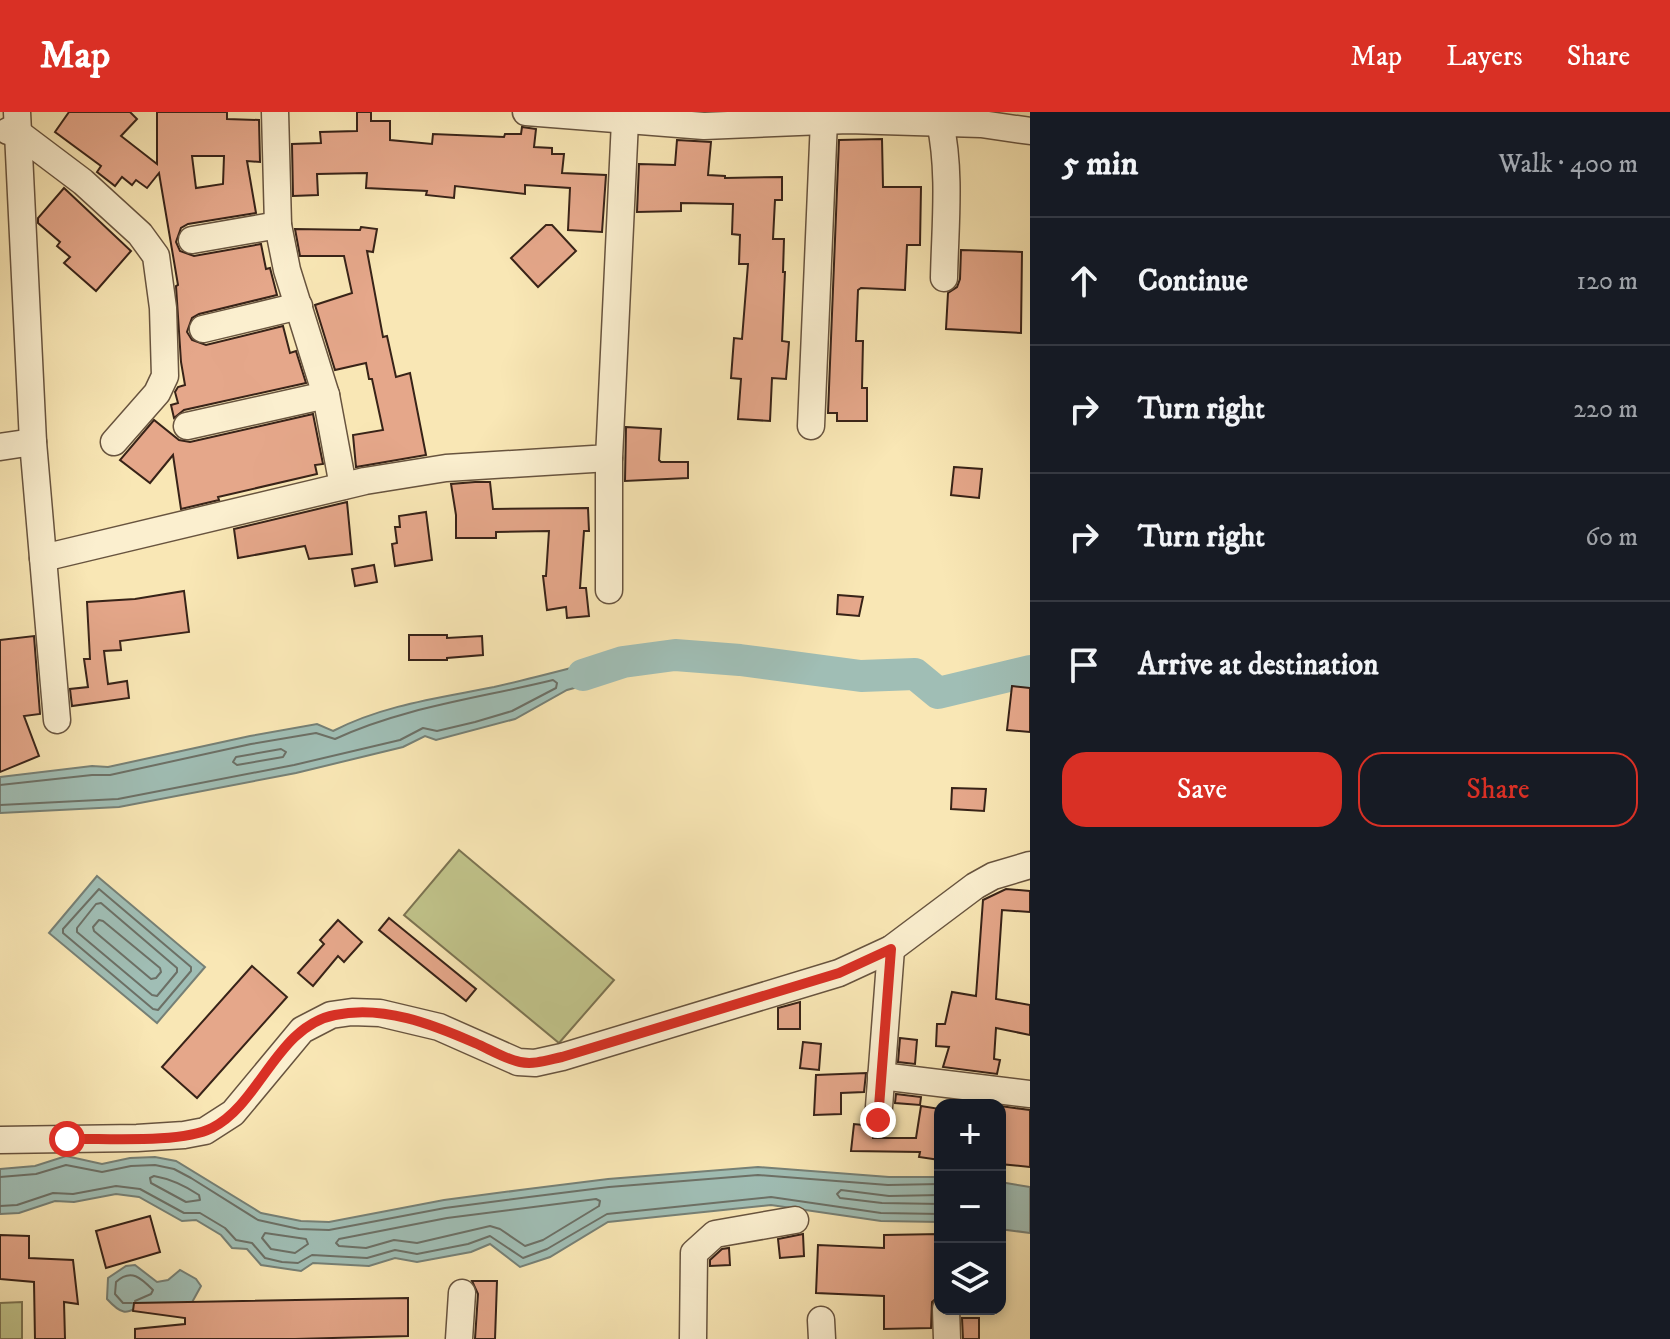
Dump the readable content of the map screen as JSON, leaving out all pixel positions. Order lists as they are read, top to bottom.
{
  "page": {
    "header": "Map",
    "nav": ["Map", "Layers", "Share"],
    "heading": ["5 min", "Walk · 400 m"],
    "list": [
      ["Continue", "120 m"],
      ["Turn right", "220 m"],
      ["Turn right", "60 m"],
      "Arrive at destination"
    ],
    "buttons": ["Save", "Share"],
    "map_buttons": ["+", "−"]
  }
}
